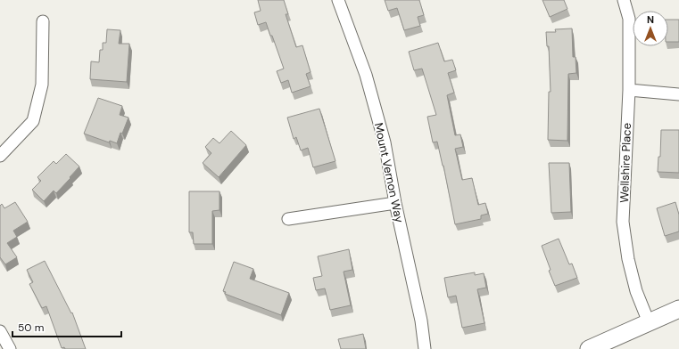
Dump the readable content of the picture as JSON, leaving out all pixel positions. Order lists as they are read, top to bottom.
{
  "streets": {
    "street": ["Wellshire Place", "Mount Vernon Way"]
  },
  "scale_bar": "50 m",
  "north": "top"
}
